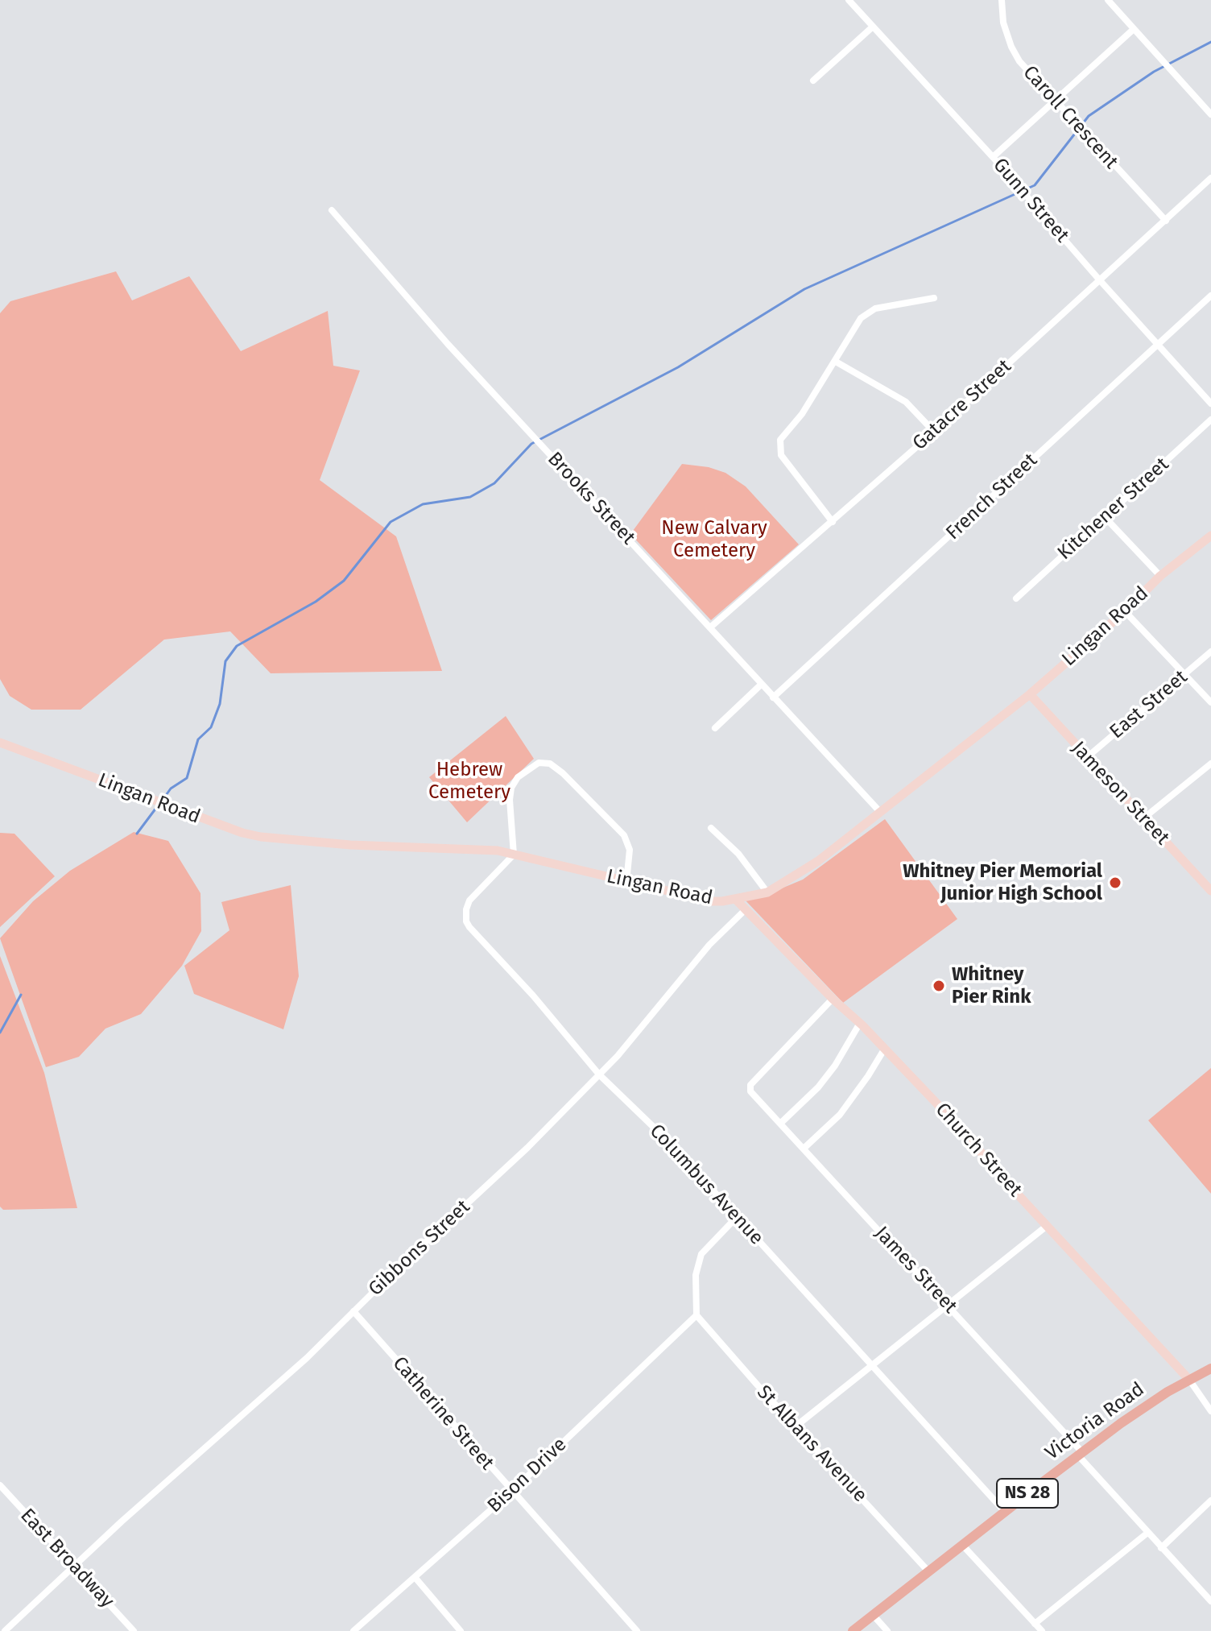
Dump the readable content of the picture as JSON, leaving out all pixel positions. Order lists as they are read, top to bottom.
{
  "streets": {
    "main road": ["Victoria Road", "NS 28"],
    "street": [
      "Caroll Crescent",
      "Gunn Street",
      "Gatacre Street",
      "French Street",
      "Brooks Street",
      "Kitchener Street",
      "Lingan Road",
      "East Street",
      "Jameson Street",
      "Church Street",
      "Columbus Avenue",
      "Gibbons Street",
      "James Street",
      "Catherine Street",
      "St Albans Avenue",
      "Bison Drive",
      "East Broadway"
    ]
  },
  "crossings": [
    ["Caroll Crescent", "Gatacre Street"],
    ["Gunn Street", "Gatacre Street"],
    ["Gunn Street", "French Street"],
    ["Gatacre Street", "Brooks Street"],
    ["French Street", "Brooks Street"],
    ["Brooks Street", "Lingan Road"],
    ["Lingan Road", "Jameson Street"],
    ["Lingan Road", "Church Street"],
    ["Lingan Road", "Columbus Avenue"],
    ["East Street", "Jameson Street"],
    ["Church Street", "Gibbons Street"],
    ["Church Street", "James Street"],
    ["Church Street", "Victoria Road"],
    ["Columbus Avenue", "Gibbons Street"],
    ["Columbus Avenue", "Victoria Road"],
    ["Gibbons Street", "Catherine Street"],
    ["Gibbons Street", "East Broadway"],
    ["James Street", "Victoria Road"],
    ["Catherine Street", "Bison Drive"],
    ["Victoria Road", "St Albans Avenue"],
    ["St Albans Avenue", "Bison Drive"]
  ],
  "parks": ["New Calvary Cemetery", "Hebrew Cemetery"],
  "places": ["Whitney Pier Memorial Junior High School", "Whitney Pier Rink"]
}
